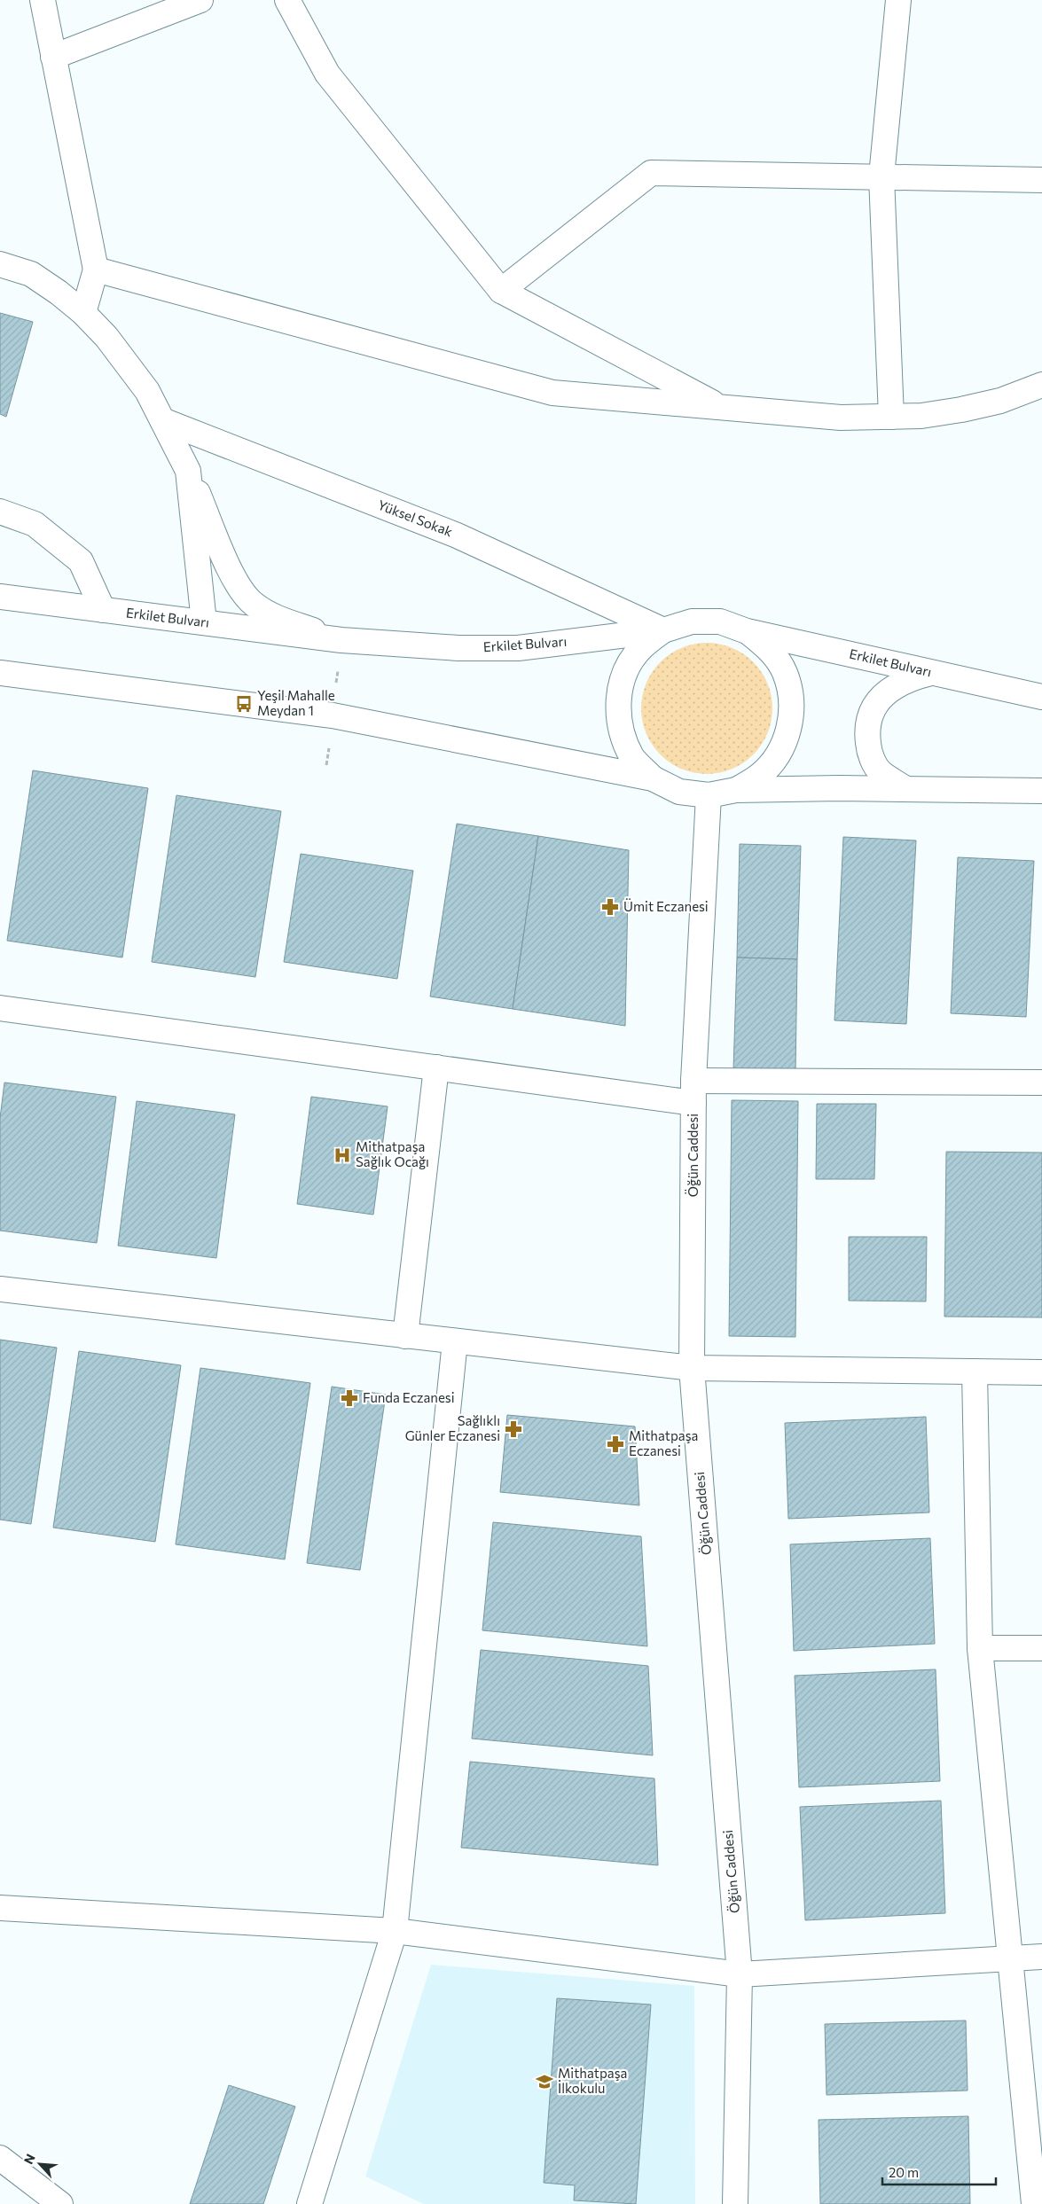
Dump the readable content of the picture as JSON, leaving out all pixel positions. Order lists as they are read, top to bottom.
{
  "streets": {
    "street": ["Yüksel Sokak", "Erkilet Bulvarı", "Öğün Caddesi"]
  },
  "crossings": [
    ["Yüksel Sokak", "Erkilet Bulvarı"]
  ],
  "places": {
    "bus stop": ["Yeşil Mahalle Meydan 1"],
    "pharmacy": [
      "Ümit Eczanesi",
      "Funda Eczanesi",
      "Sağlıklı Günler Eczanesi",
      "Mithatpaşa Eczanesi"
    ],
    "hospital": ["Mithatpaşa Sağlık Ocağı"],
    "school or university": ["Mithatpaşa İlkokulu"]
  },
  "scale_bar": "20 m",
  "north": "top left"
}
